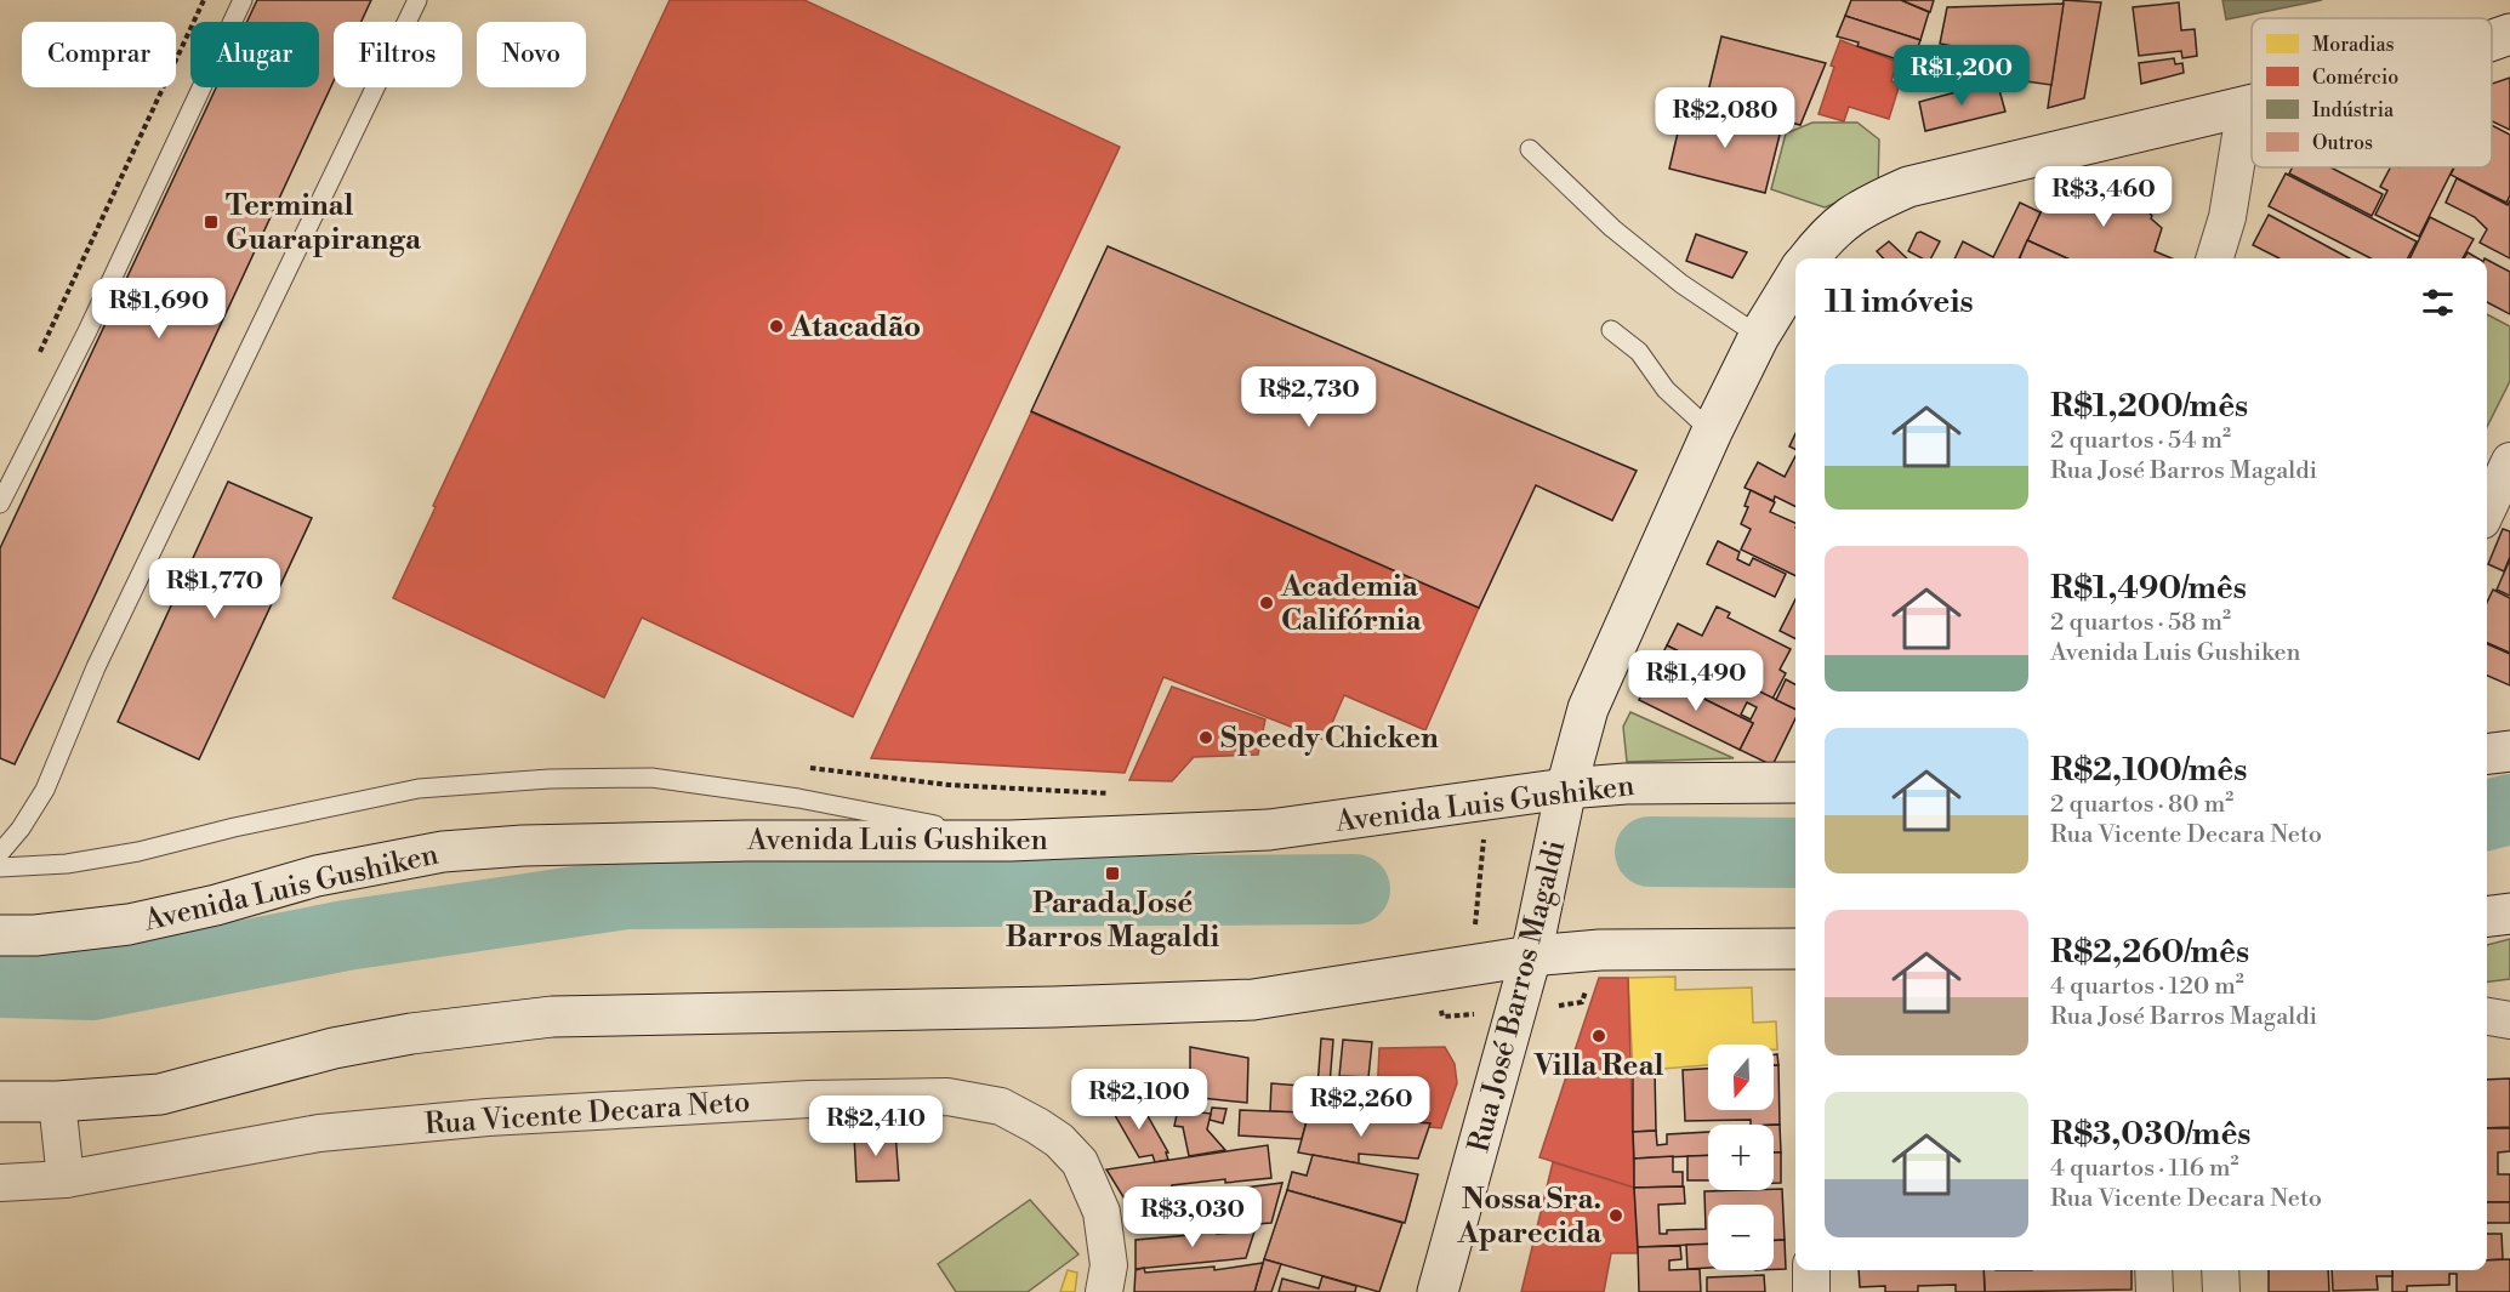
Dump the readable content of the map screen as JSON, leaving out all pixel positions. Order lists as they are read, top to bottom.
{
  "streets": {
    "main road": ["Avenida Luis Gushiken", "Rua José Barros Magaldi"],
    "street": ["Rua Vicente Decara Neto"]
  },
  "crossings": [
    ["Avenida Luis Gushiken", "Rua José Barros Magaldi"]
  ],
  "places": {
    "transit": ["Terminal Guarapiranga", "Parada José Barros Magaldi"],
    "other": [
      "Atacadão",
      "Academia Califórnia",
      "Speedy Chicken",
      "Villa Real",
      "Nossa Sra. Aparecida"
    ]
  },
  "legend": [
    "Moradias",
    "Comércio",
    "Indústria",
    "Outros"
  ],
  "north": "bottom",
  "page": {
    "chip": [
      "Comprar",
      "Alugar",
      "Filtros",
      "Novo"
    ],
    "price": [
      "R$1,200",
      "R$2,080",
      "R$3,460",
      "R$1,690",
      "R$2,730",
      "R$1,770",
      "R$1,490",
      "R$2,100",
      "R$2,260",
      "R$2,410",
      "R$3,030"
    ],
    "heading": "11 imóveis",
    "list": [
      {
        "name": "R$1,200/mês",
        "note": "2 quartos · 54 m² · Rua José Barros Magaldi"
      },
      {
        "name": "R$1,490/mês",
        "note": "2 quartos · 58 m² · Avenida Luis Gushiken"
      },
      {
        "name": "R$2,100/mês",
        "note": "2 quartos · 80 m² · Rua Vicente Decara Neto"
      },
      {
        "name": "R$2,260/mês",
        "note": "4 quartos · 120 m² · Rua José Barros Magaldi"
      },
      {
        "name": "R$3,030/mês",
        "note": "4 quartos · 116 m² · Rua Vicente Decara Neto"
      }
    ],
    "map_buttons": ["+", "−"]
  }
}
